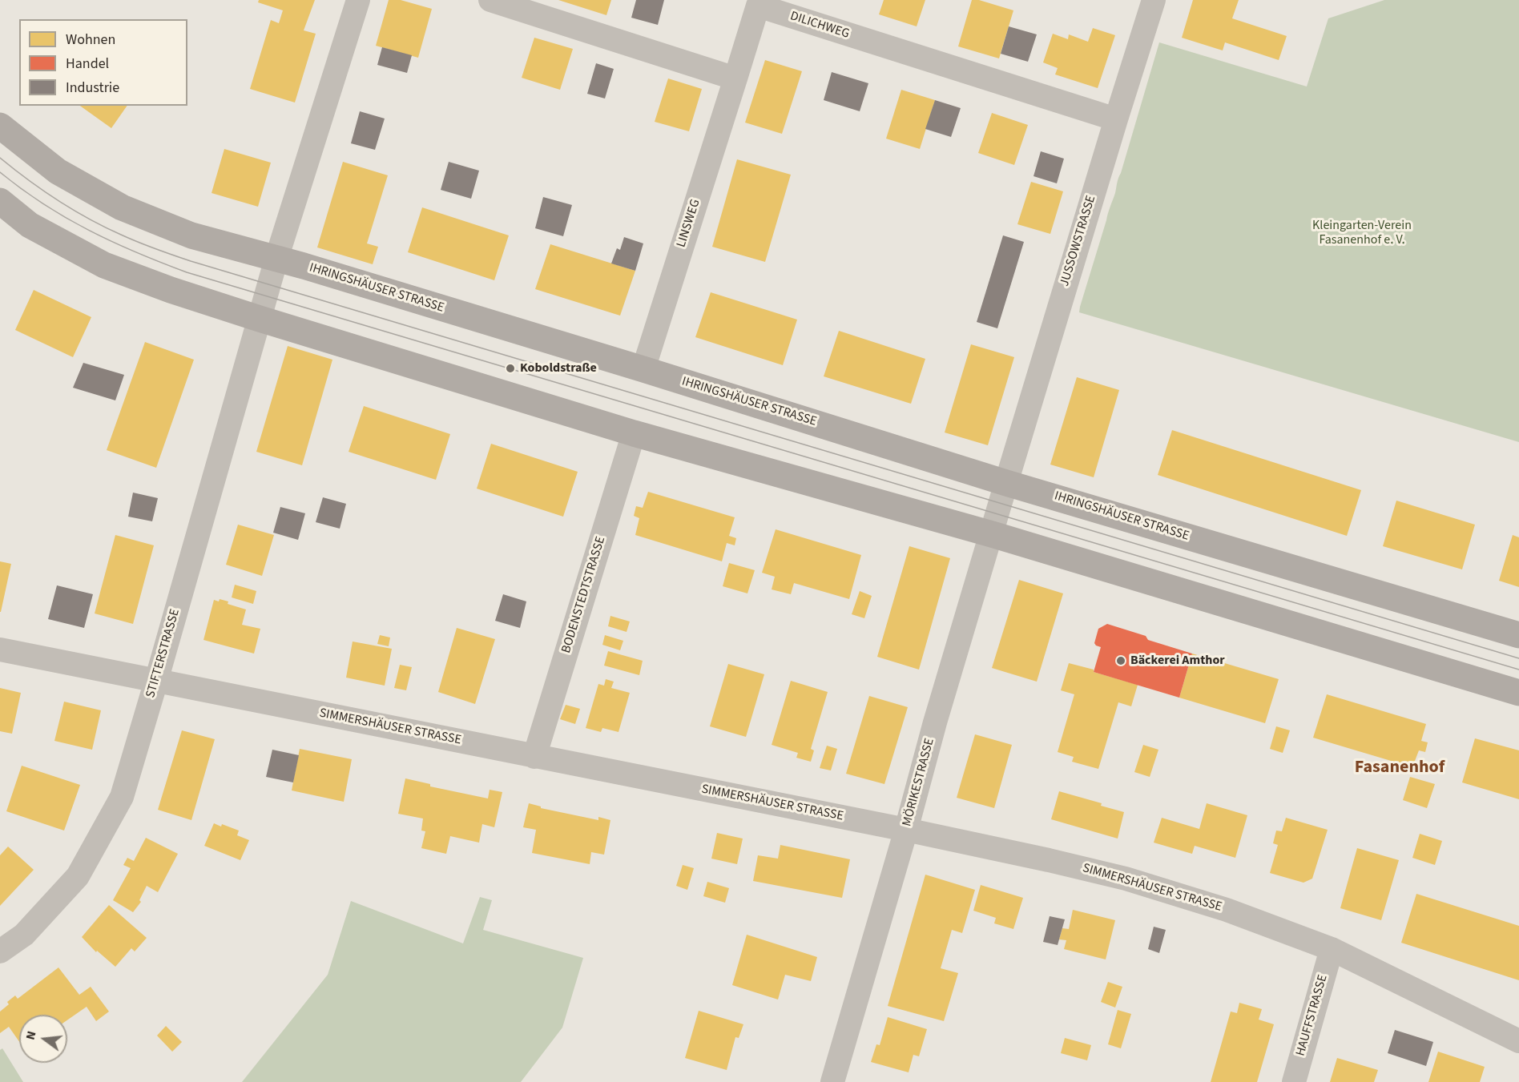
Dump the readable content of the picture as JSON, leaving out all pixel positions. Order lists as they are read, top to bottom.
{
  "streets": {
    "main road": ["IHRINGSHÄUSER STRASSE"],
    "street": [
      "DILICHWEG",
      "LINSWEG",
      "JUSSOWSTRASSE",
      "BODENSTEDTSTRASSE",
      "STIFTERSTRASSE",
      "SIMMERSHÄUSER STRASSE",
      "MÖRIKESTRASSE",
      "HAUFFSTRASSE"
    ]
  },
  "crossings": [
    ["DILICHWEG", "LINSWEG"],
    ["DILICHWEG", "JUSSOWSTRASSE"],
    ["LINSWEG", "IHRINGSHÄUSER STRASSE"],
    ["JUSSOWSTRASSE", "IHRINGSHÄUSER STRASSE"],
    ["JUSSOWSTRASSE", "MÖRIKESTRASSE"],
    ["IHRINGSHÄUSER STRASSE", "MÖRIKESTRASSE"],
    ["BODENSTEDTSTRASSE", "SIMMERSHÄUSER STRASSE"],
    ["STIFTERSTRASSE", "SIMMERSHÄUSER STRASSE"],
    ["SIMMERSHÄUSER STRASSE", "MÖRIKESTRASSE"],
    ["SIMMERSHÄUSER STRASSE", "HAUFFSTRASSE"]
  ],
  "districts": ["Fasanenhof"],
  "parks": ["Kleingarten-Verein Fasanenhof e. V."],
  "places": ["Koboldstraße", "Bäckerei Amthor"],
  "legend": ["Wohnen", "Handel", "Industrie"],
  "north": "left"
}
